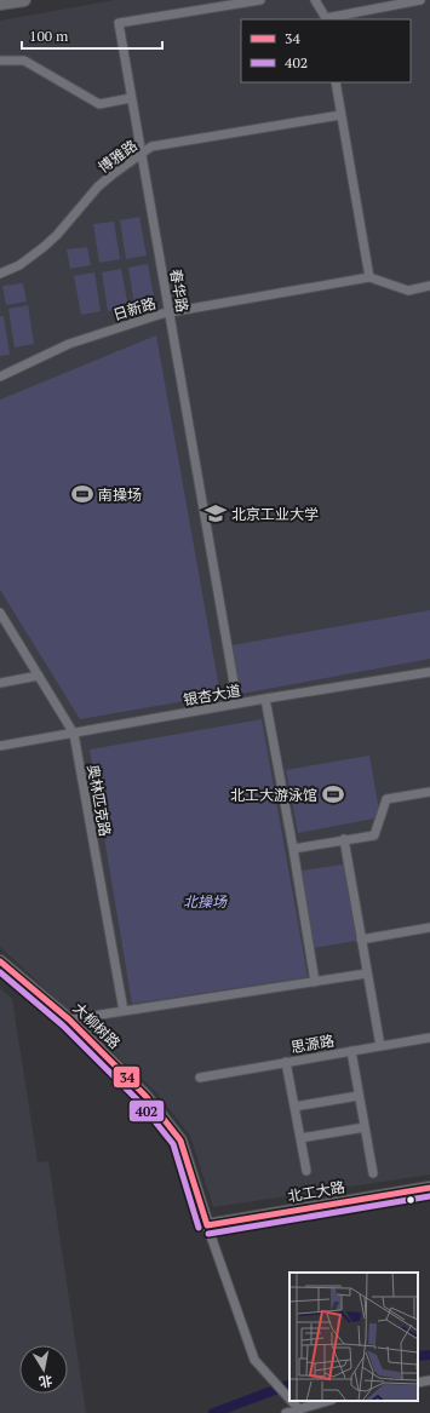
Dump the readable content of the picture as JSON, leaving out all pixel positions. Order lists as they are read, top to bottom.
{
  "streets": {
    "street": [
      "博雅路",
      "春华路",
      "日新路",
      "银杏大道",
      "奥林匹克路",
      "大柳树路",
      "思源路",
      "北工大路"
    ]
  },
  "crossings": [
    ["博雅路", "春华路"],
    ["春华路", "日新路"],
    ["春华路", "银杏大道"],
    ["银杏大道", "奥林匹克路"],
    ["大柳树路", "北工大路"]
  ],
  "parks": ["北操场"],
  "places": {
    "sports": ["南操场", "北工大游泳馆"],
    "school or university": ["北京工业大学"]
  },
  "lines": ["transit line 34", "transit line 402"],
  "legend": ["34", "402"],
  "scale_bar": "100 m",
  "north": "bottom"
}
